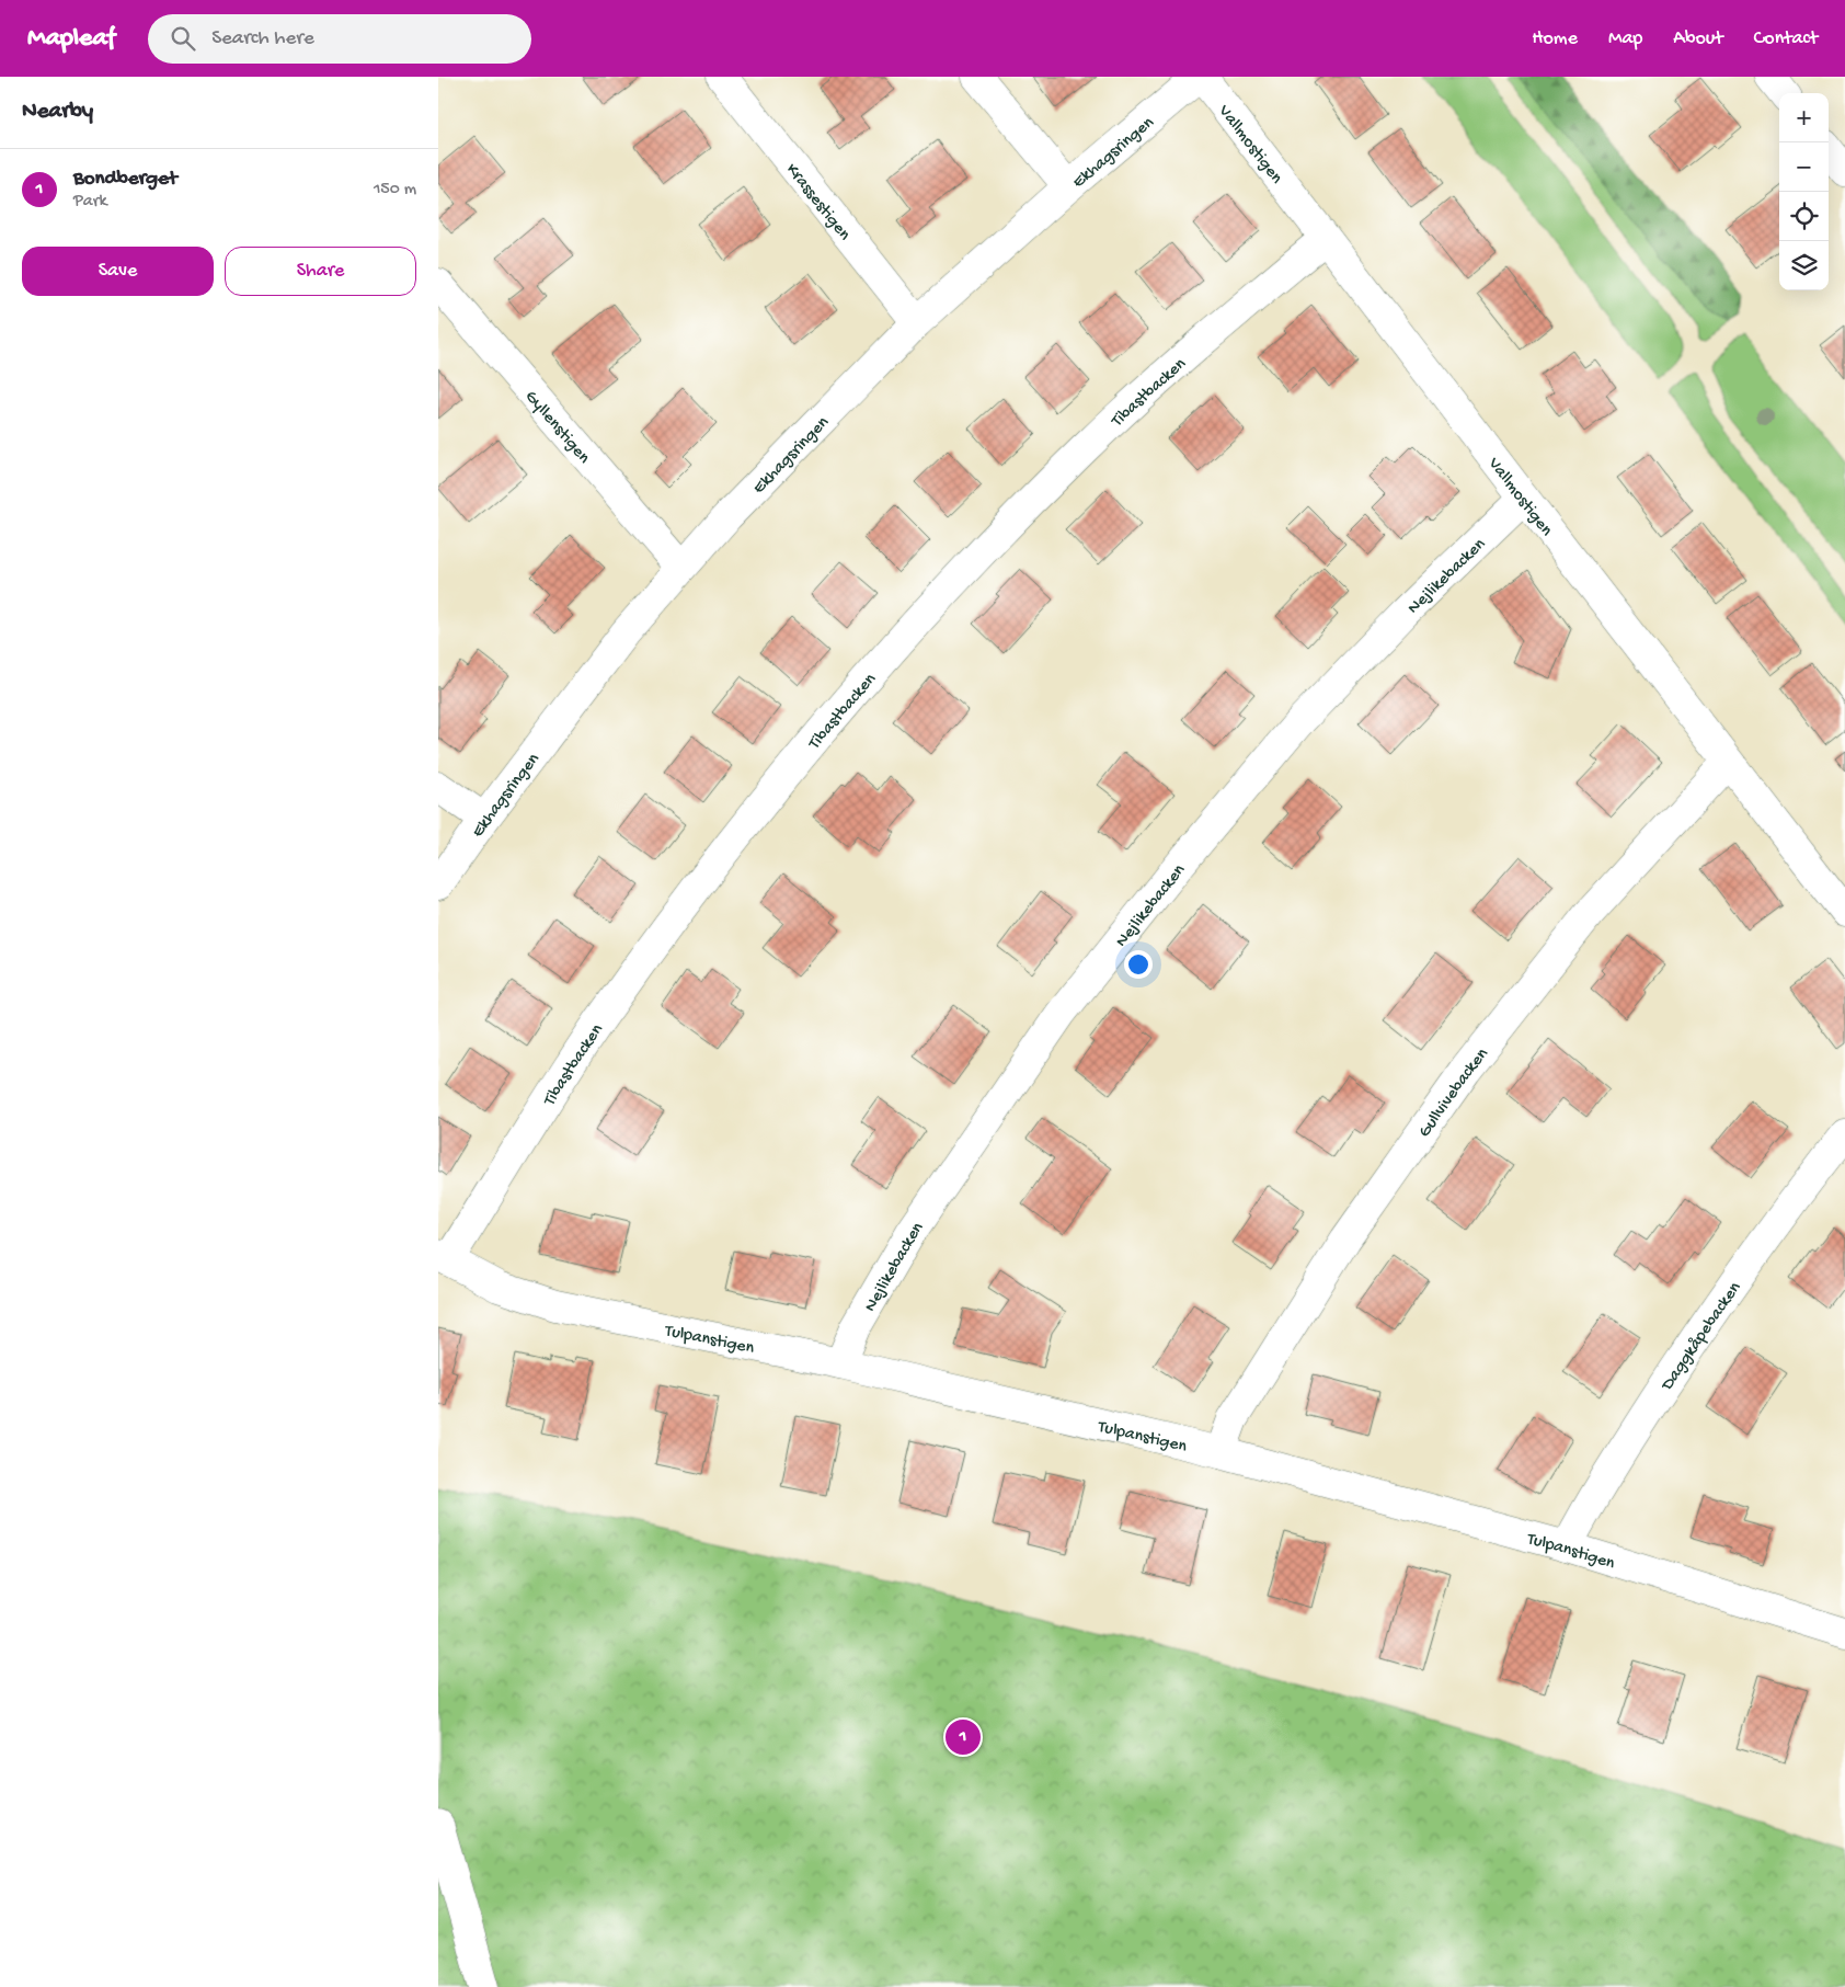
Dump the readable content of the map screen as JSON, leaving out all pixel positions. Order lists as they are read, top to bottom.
{
  "streets": {
    "street": [
      "Vallmostigen",
      "Ekhagsringen",
      "Krassestigen",
      "Tibastbacken",
      "Gyllenstigen",
      "Nejlikebacken",
      "Gullvivebacken",
      "Daggkåpebacken",
      "Tulpanstigen"
    ]
  },
  "crossings": [
    ["Vallmostigen", "Ekhagsringen"],
    ["Vallmostigen", "Tibastbacken"],
    ["Vallmostigen", "Nejlikebacken"],
    ["Vallmostigen", "Gullvivebacken"],
    ["Ekhagsringen", "Krassestigen"],
    ["Ekhagsringen", "Gyllenstigen"],
    ["Tibastbacken", "Tulpanstigen"],
    ["Nejlikebacken", "Tulpanstigen"],
    ["Gullvivebacken", "Tulpanstigen"],
    ["Daggkåpebacken", "Tulpanstigen"]
  ],
  "page": {
    "header": "Mapleaf",
    "search": "Search here",
    "nav": [
      "Home",
      "Map",
      "About",
      "Contact"
    ],
    "heading": "Nearby",
    "map_buttons": ["+", "−"],
    "list": [
      {
        "mark": "1",
        "name": "Bondberget",
        "note": "Park",
        "value": "150 m"
      }
    ],
    "buttons": ["Save", "Share"],
    "pins": "1"
  }
}
